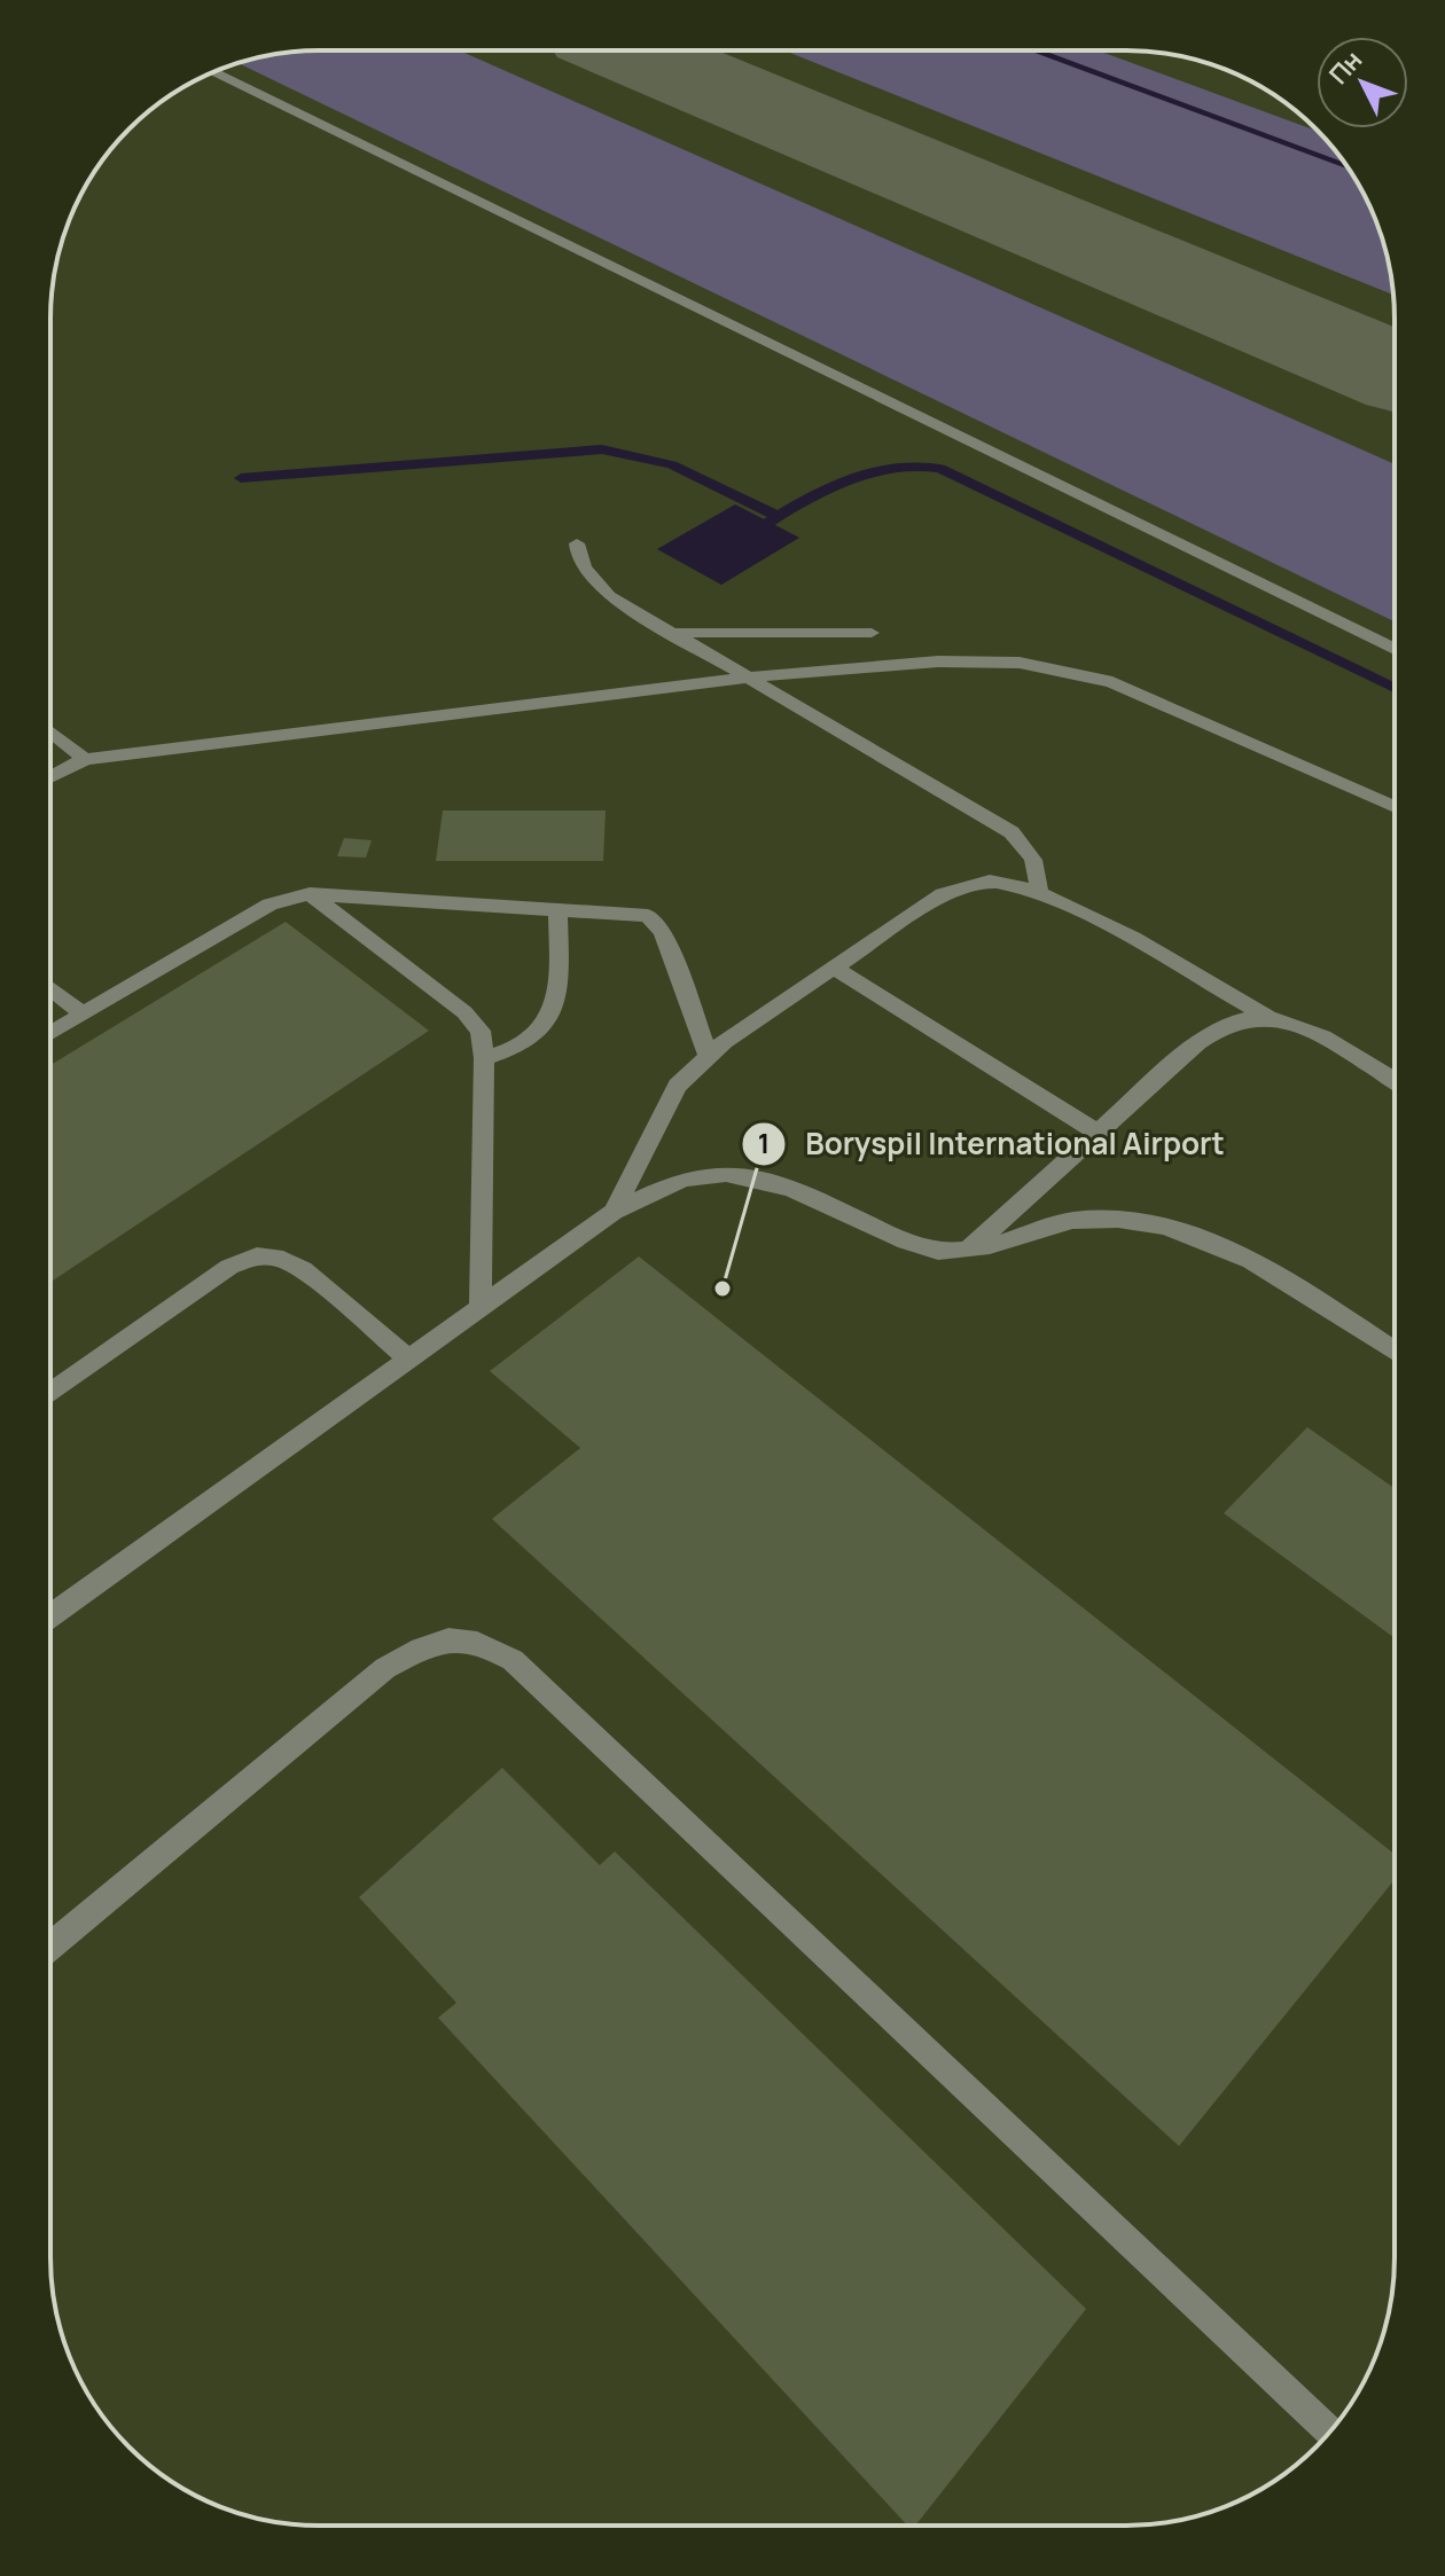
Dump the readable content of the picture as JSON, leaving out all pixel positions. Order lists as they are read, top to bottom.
{
  "places": ["Boryspil International Airport"],
  "north": "top left"
}
